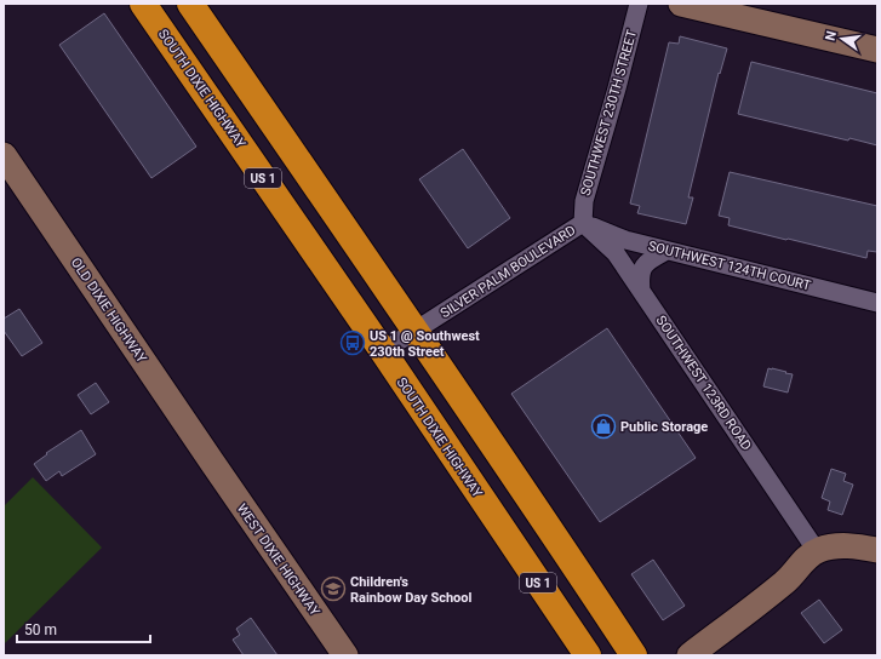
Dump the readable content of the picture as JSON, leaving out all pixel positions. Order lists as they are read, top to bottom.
{
  "streets": {
    "highway": ["SOUTH DIXIE HIGHWAY", "US 1"],
    "street": [
      "SOUTHWEST 230TH STREET",
      "SOUTHWEST 124TH COURT",
      "SILVER PALM BOULEVARD",
      "OLD DIXIE HIGHWAY",
      "SOUTHWEST 123RD ROAD",
      "WEST DIXIE HIGHWAY"
    ]
  },
  "crossings": [
    ["SOUTH DIXIE HIGHWAY", "SILVER PALM BOULEVARD"],
    ["SOUTHWEST 230TH STREET", "SOUTHWEST 124TH COURT"],
    ["SOUTHWEST 230TH STREET", "SILVER PALM BOULEVARD"],
    ["SOUTHWEST 230TH STREET", "SOUTHWEST 123RD ROAD"],
    ["US 1", "SILVER PALM BOULEVARD"],
    ["SOUTHWEST 124TH COURT", "SILVER PALM BOULEVARD"],
    ["SOUTHWEST 124TH COURT", "SOUTHWEST 123RD ROAD"],
    ["SILVER PALM BOULEVARD", "SOUTHWEST 123RD ROAD"],
    ["OLD DIXIE HIGHWAY", "WEST DIXIE HIGHWAY"]
  ],
  "places": {
    "bus stop": ["US 1 @ Southwest 230th Street"],
    "shop": ["Public Storage"],
    "school or university": ["Children's Rainbow Day School"]
  },
  "scale_bar": "50 m",
  "north": "left"
}
